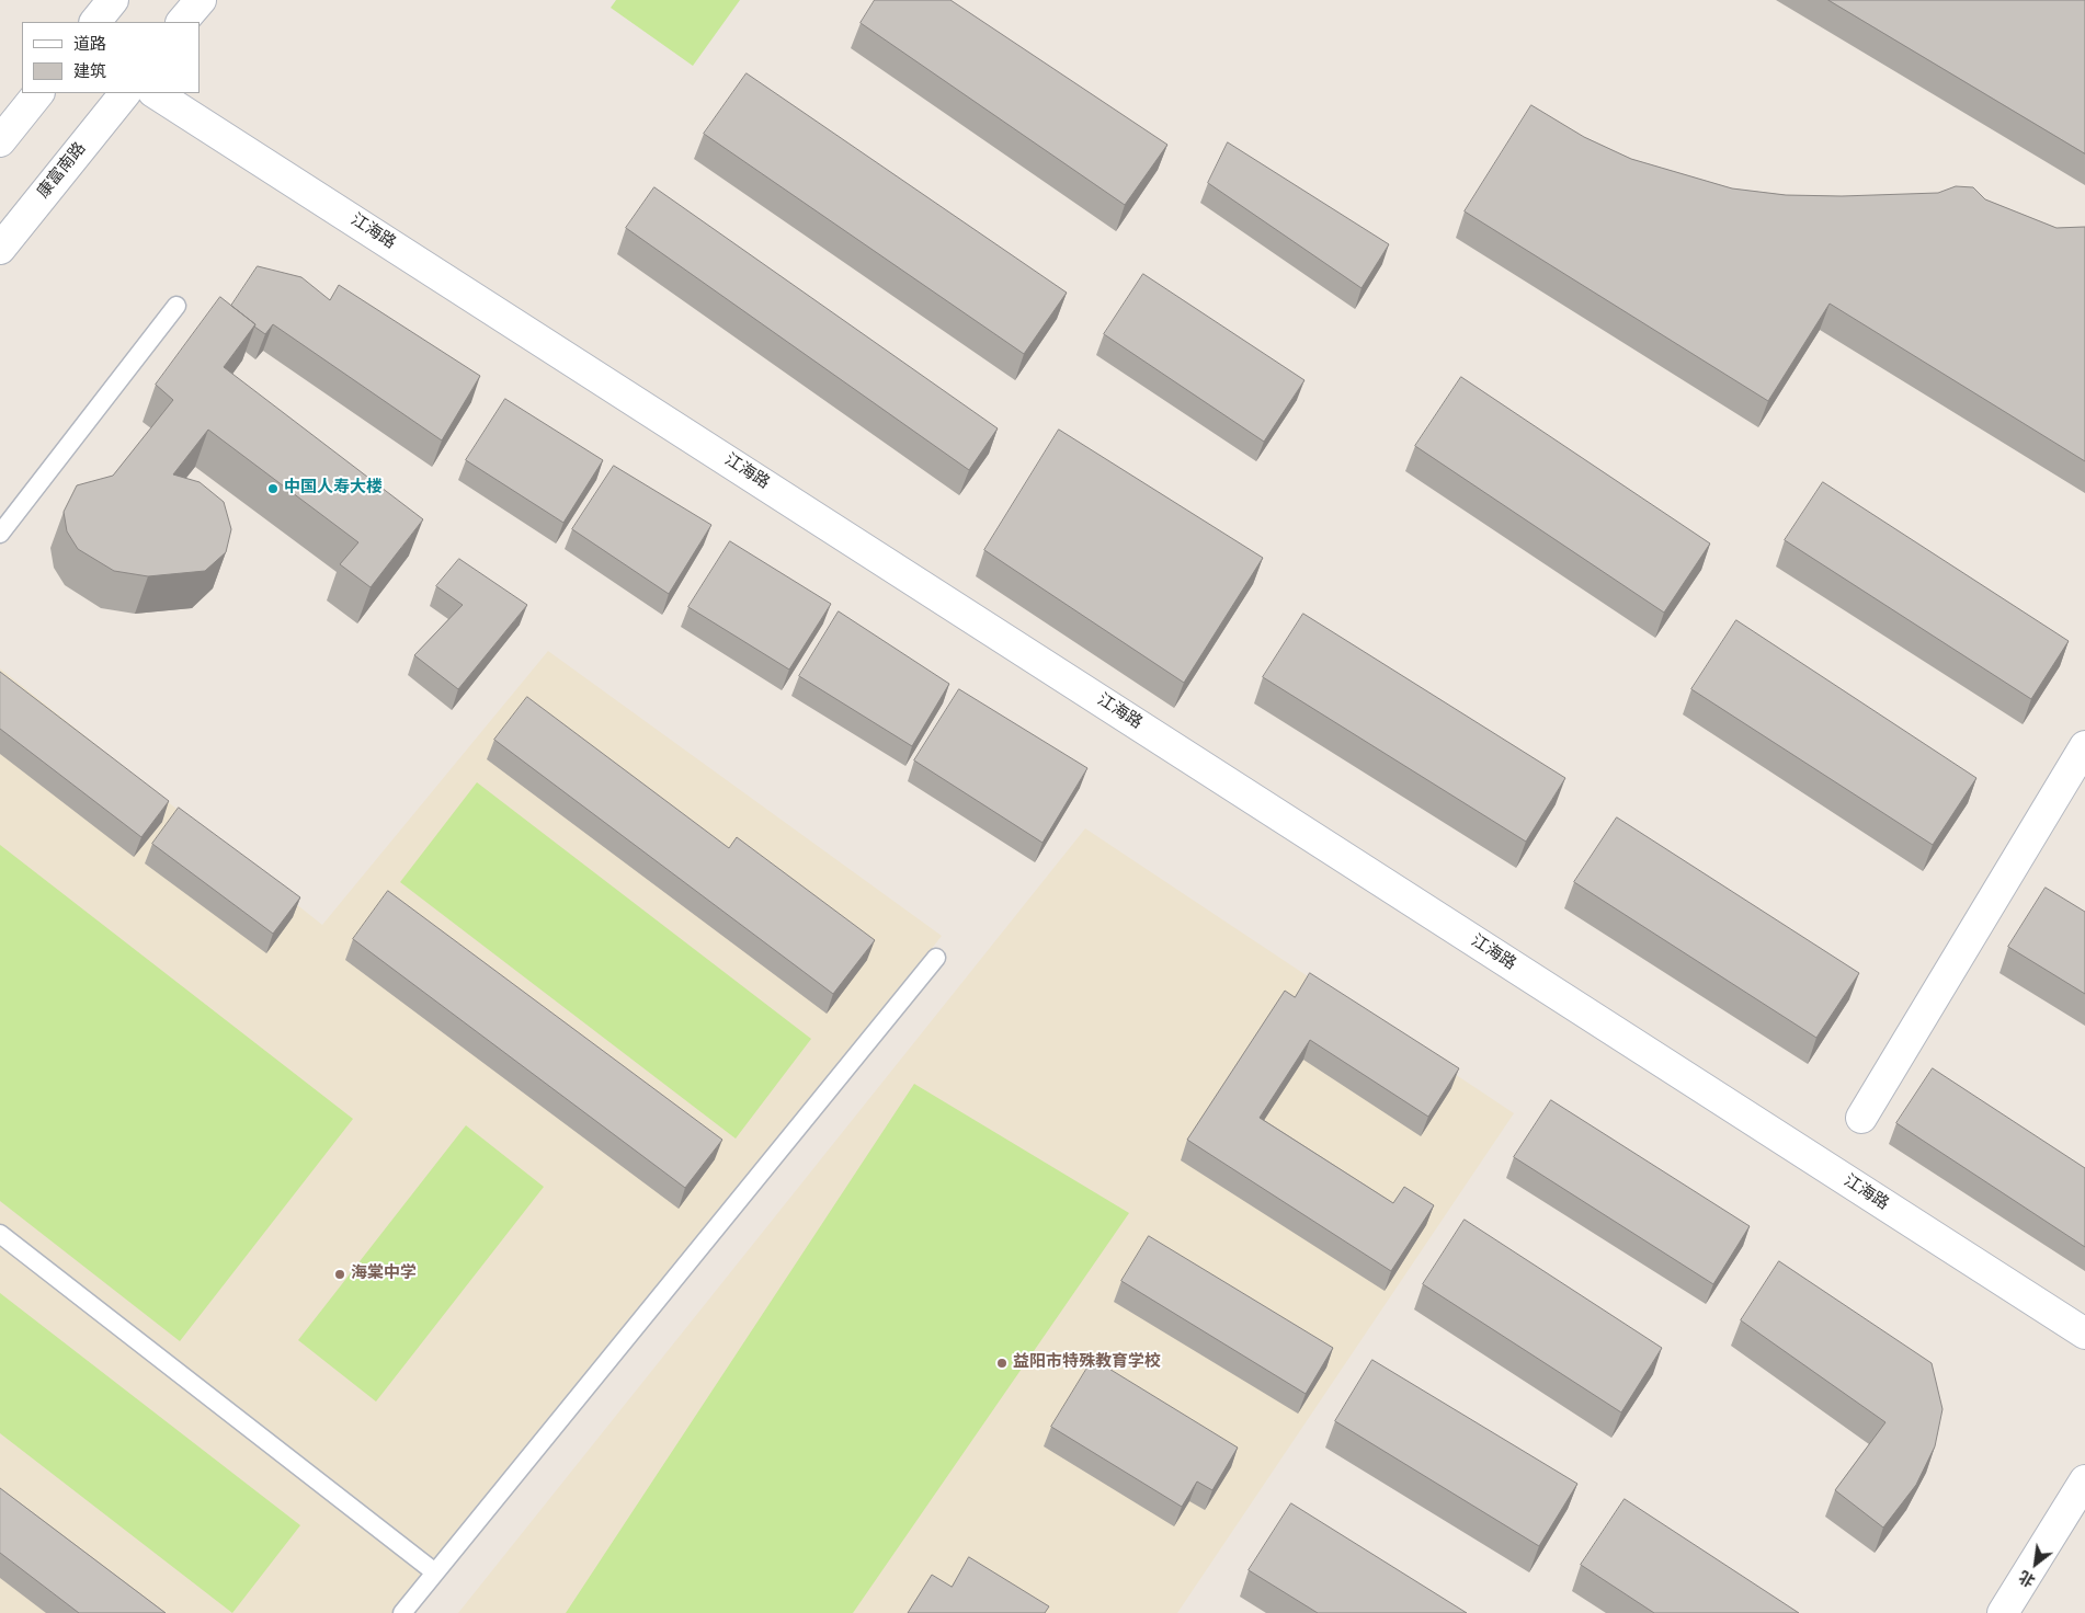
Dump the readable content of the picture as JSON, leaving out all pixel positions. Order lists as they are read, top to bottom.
{
  "streets": {
    "street": ["康富南路", "江海路"]
  },
  "places": ["中国人寿大楼", "海棠中学", "益阳市特殊教育学校"],
  "legend": ["道路", "建筑"],
  "north": "bottom left"
}
